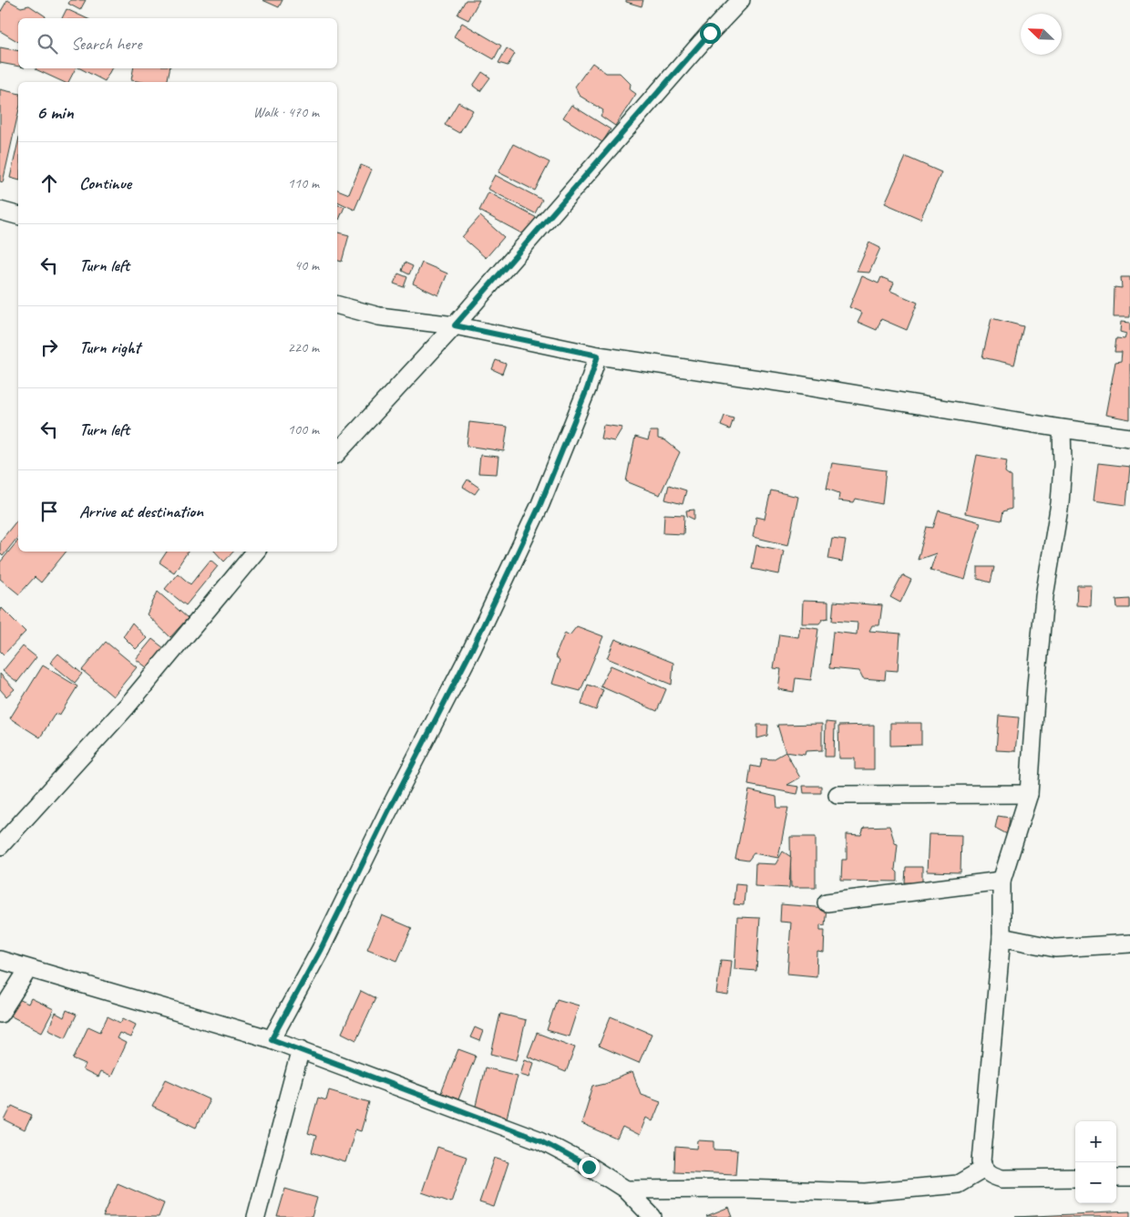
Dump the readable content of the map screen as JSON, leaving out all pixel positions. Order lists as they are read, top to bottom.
{
  "north": "top left",
  "page": {
    "search": "Search here",
    "heading": ["6 min", "Walk · 470 m"],
    "list": [
      ["Continue", "110 m"],
      ["Turn left", "40 m"],
      ["Turn right", "220 m"],
      ["Turn left", "100 m"],
      "Arrive at destination"
    ],
    "map_buttons": ["+", "−"]
  }
}
